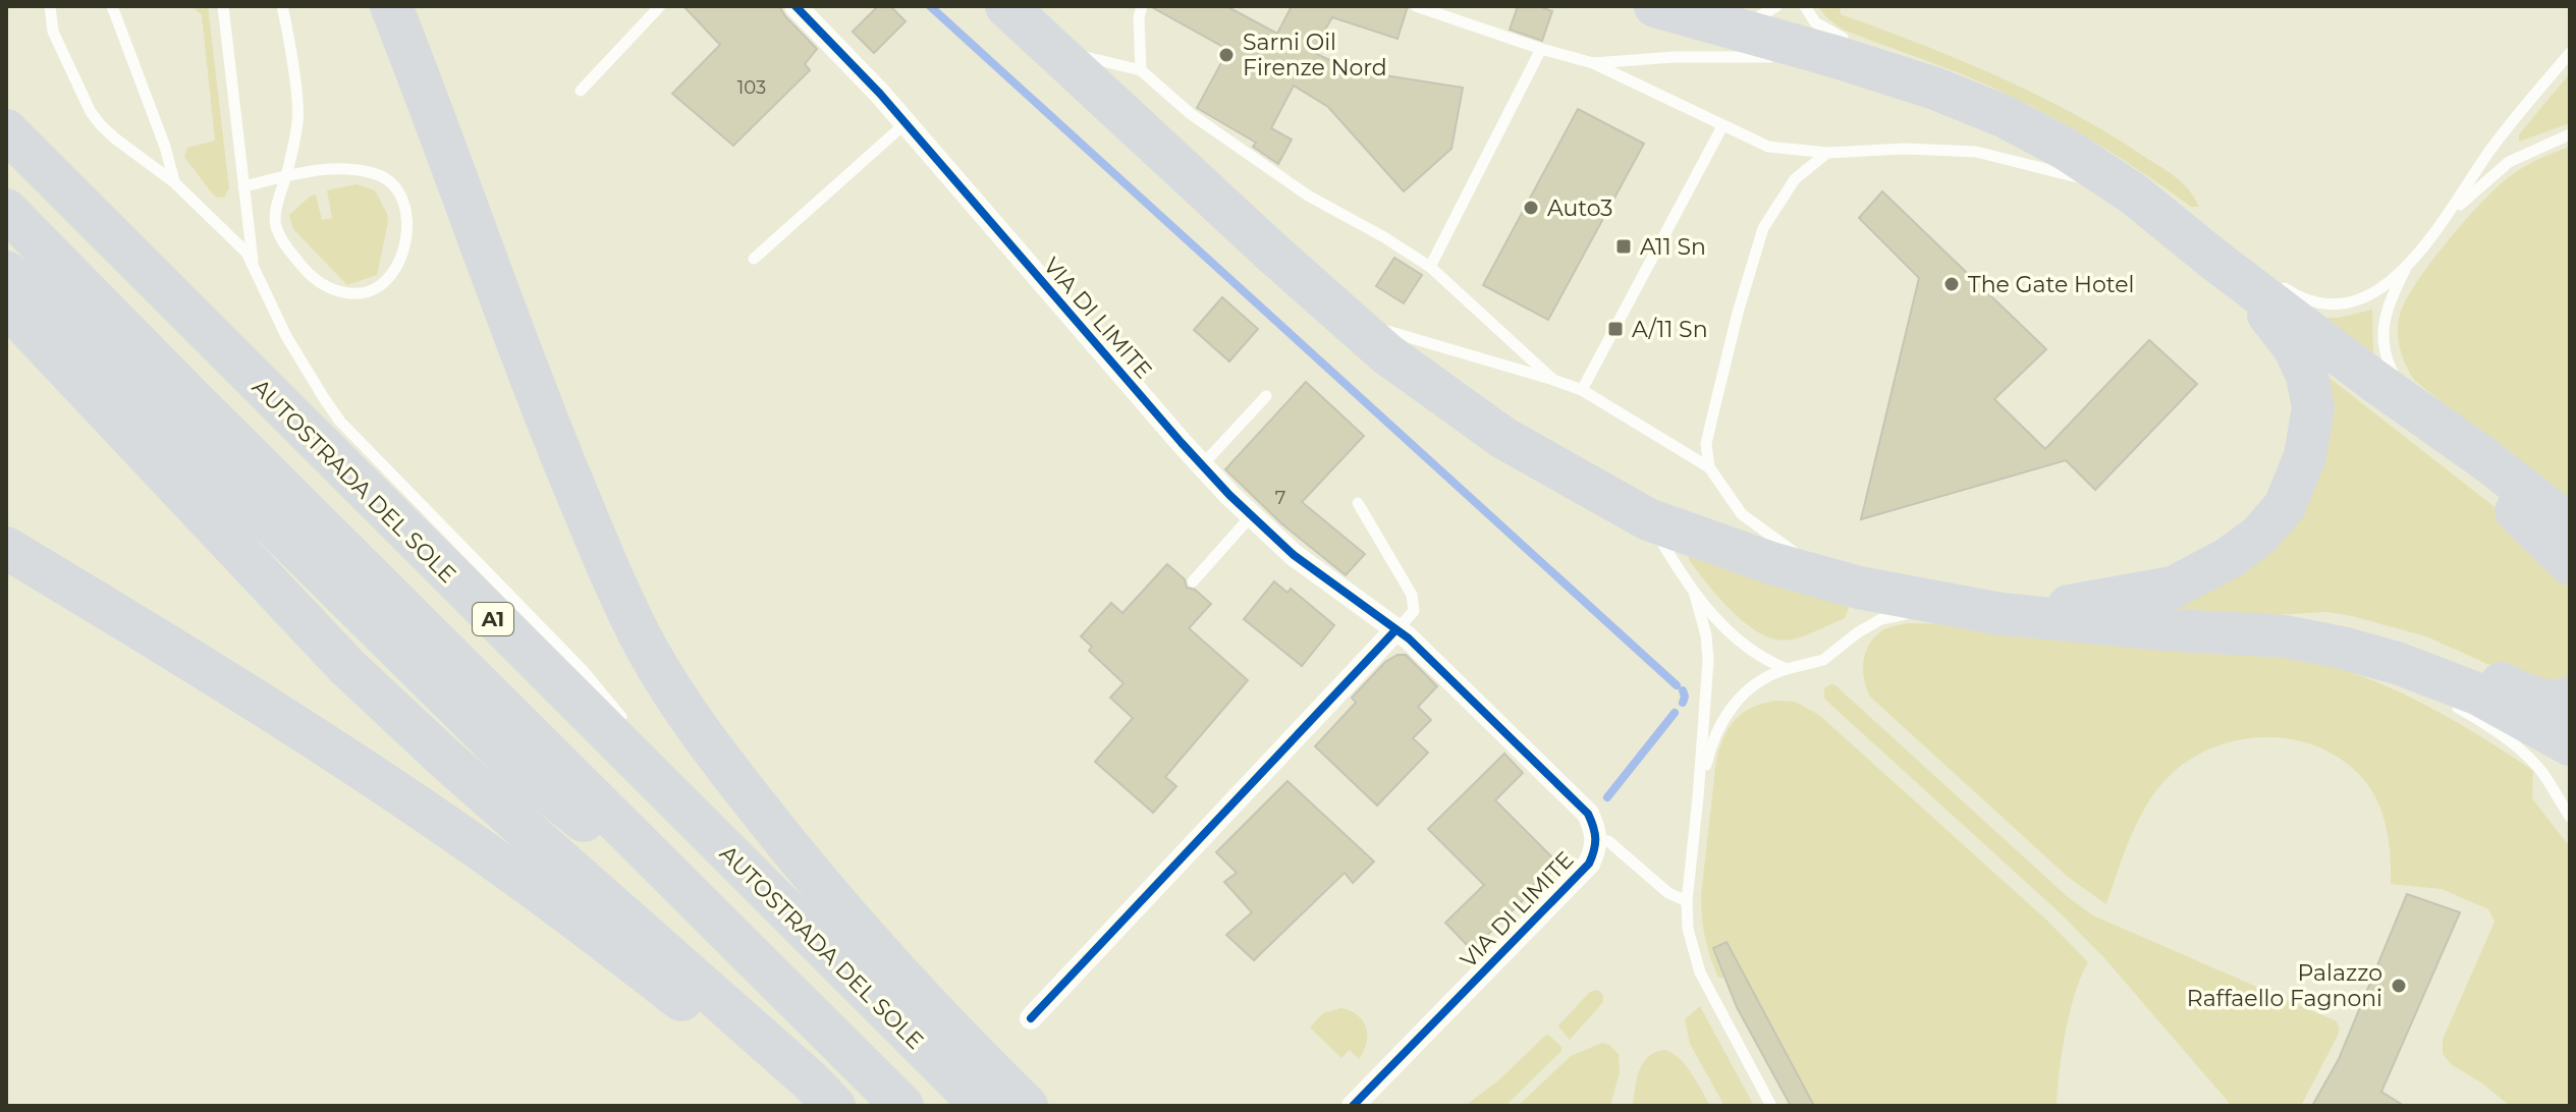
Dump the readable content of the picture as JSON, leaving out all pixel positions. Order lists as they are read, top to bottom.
{
  "streets": {
    "highway": ["AUTOSTRADA DEL SOLE", "A1"],
    "street": ["VIA DI LIMITE"]
  },
  "places": {
    "other": [
      "Sarni Oil Firenze Nord",
      "Auto3",
      "The Gate Hotel",
      "Palazzo Raffaello Fagnoni"
    ],
    "transit": ["A11 Sn", "A/11 Sn"]
  },
  "house_numbers": ["103", "7"]
}
